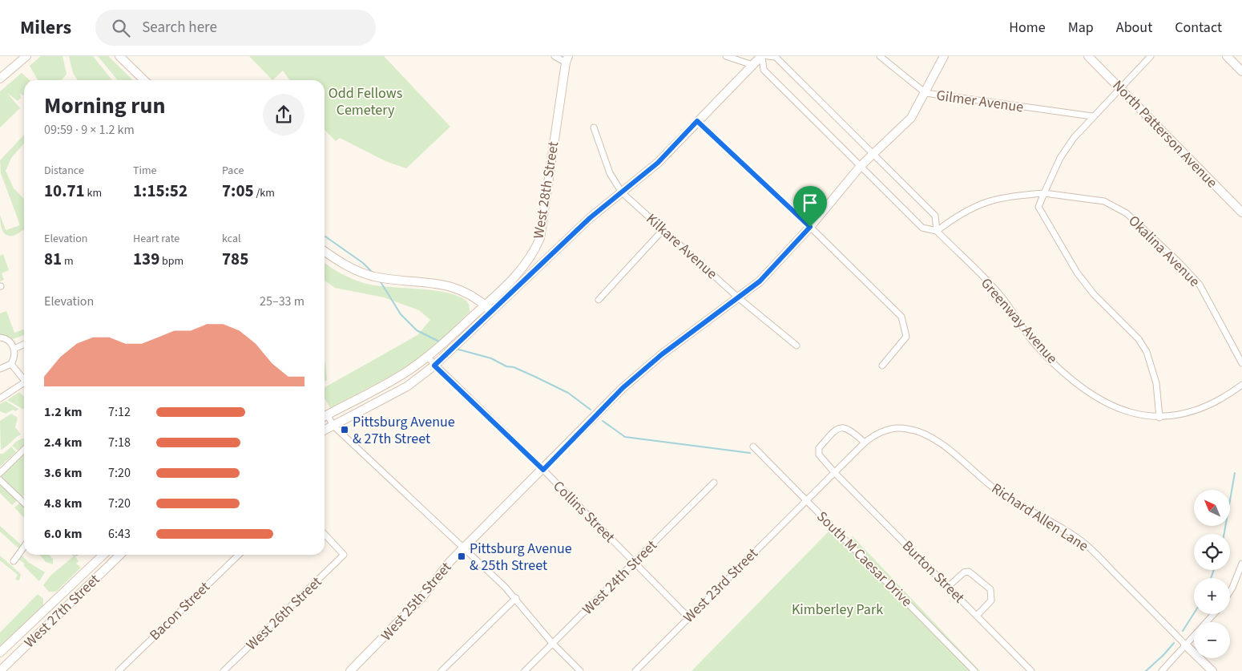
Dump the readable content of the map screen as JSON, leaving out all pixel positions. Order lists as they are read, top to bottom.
{
  "streets": {
    "street": [
      "Gilmer Avenue",
      "North Patterson Avenue",
      "West 28th Street",
      "Kilkare Avenue",
      "Okalina Avenue",
      "Greenway Avenue",
      "Collins Street",
      "Richard Allen Lane",
      "South M Caesar Drive",
      "Burton Street",
      "West 24th Street",
      "West 23rd Street",
      "West 25th Street",
      "West 27th Street",
      "Bacon Street",
      "West 26th Street"
    ]
  },
  "crossings": [
    ["Gilmer Avenue", "West 25th Street"],
    ["Kilkare Avenue", "West 25th Street"],
    ["Okalina Avenue", "Greenway Avenue"],
    ["Greenway Avenue", "West 25th Street"],
    ["Collins Street", "West 24th Street"],
    ["Collins Street", "West 23rd Street"],
    ["Collins Street", "West 25th Street"],
    ["Richard Allen Lane", "South M Caesar Drive"],
    ["Richard Allen Lane", "Burton Street"],
    ["Richard Allen Lane", "West 23rd Street"],
    ["South M Caesar Drive", "West 23rd Street"]
  ],
  "parks": ["Odd Fellows Cemetery", "Kimberley Park"],
  "places": {
    "transit": ["Pittsburg Avenue & 27th Street", "Pittsburg Avenue & 25th Street"]
  },
  "north": "top left",
  "page": {
    "header": "Milers",
    "search": "Search here",
    "nav": [
      "Home",
      "Map",
      "About",
      "Contact"
    ],
    "heading": ["Morning run", "09:59 · 9 × 1.2 km"],
    "stats": [
      ["Distance", "10.71 km"],
      ["Time", "1:15:52"],
      ["Pace", "7:05 /km"],
      ["Elevation", "81 m"],
      ["Heart rate", "139 bpm"],
      ["kcal", "785"]
    ],
    "chart": ["Elevation", "25–33 m"],
    "list": [
      {
        "name": "1.2 km",
        "note": "7:12"
      },
      {
        "name": "2.4 km",
        "note": "7:18"
      },
      {
        "name": "3.6 km",
        "note": "7:20"
      },
      {
        "name": "4.8 km",
        "note": "7:20"
      },
      {
        "name": "6.0 km",
        "note": "6:43"
      }
    ],
    "map_buttons": ["+", "−"]
  }
}
